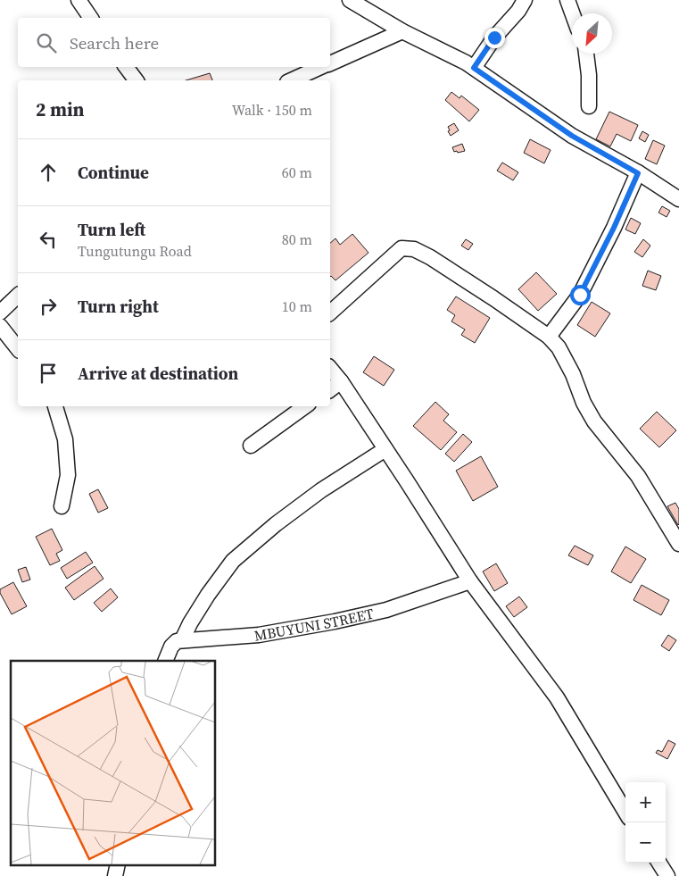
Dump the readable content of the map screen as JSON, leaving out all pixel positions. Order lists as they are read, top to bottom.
{
  "streets": {
    "street": ["MBUYUNI STREET"]
  },
  "north": "bottom left",
  "page": {
    "search": "Search here",
    "heading": ["2 min", "Walk · 150 m"],
    "list": [
      ["Continue", "60 m"],
      ["Turn left", "Tungutungu Road", "80 m"],
      ["Turn right", "10 m"],
      "Arrive at destination"
    ],
    "map_buttons": ["+", "−"]
  }
}
